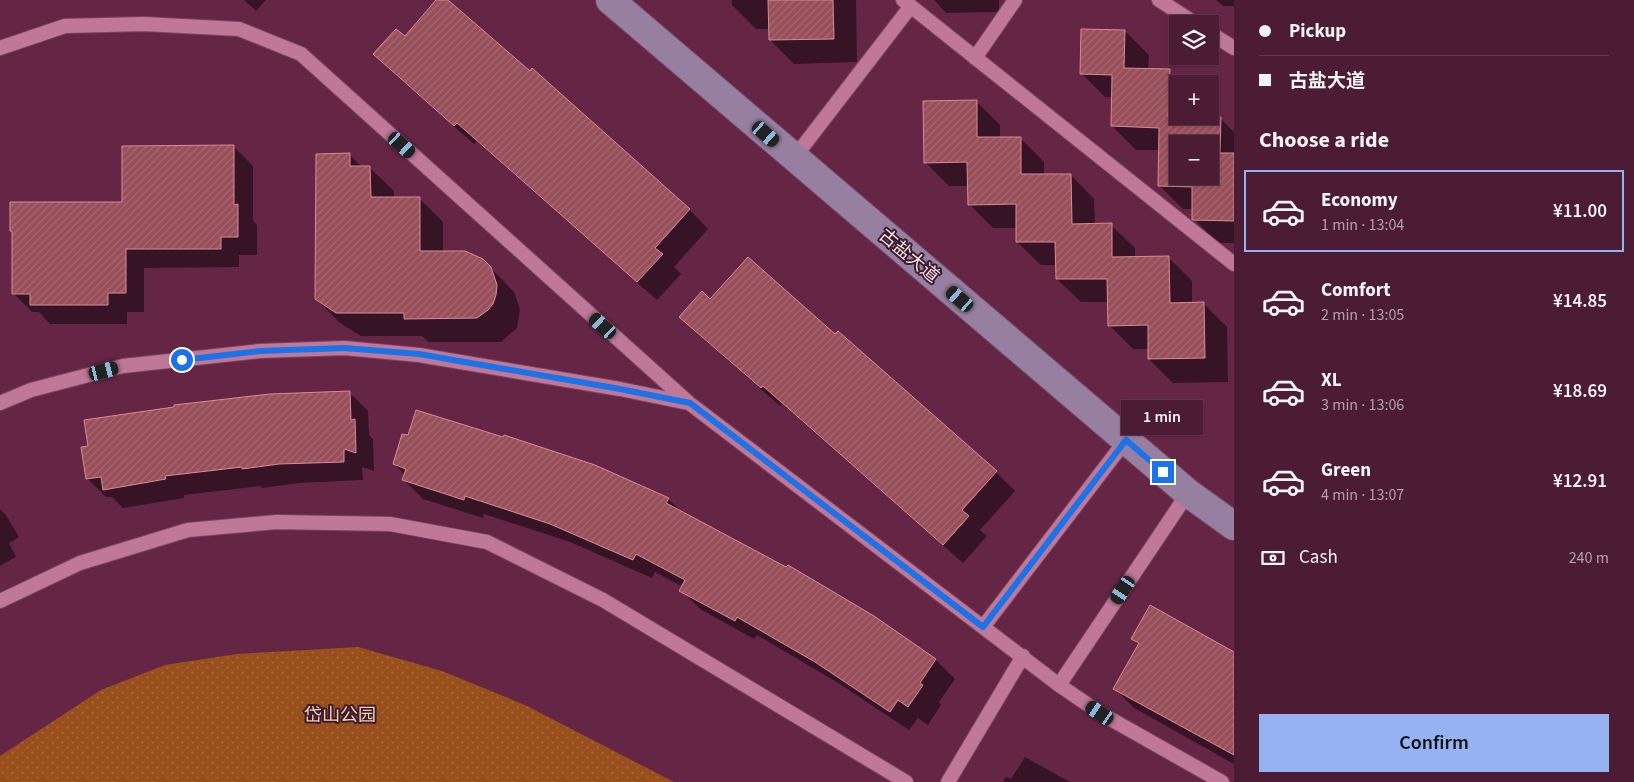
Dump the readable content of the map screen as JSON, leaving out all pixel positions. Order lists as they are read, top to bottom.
{
  "streets": {
    "street": ["古盐大道"]
  },
  "parks": ["岱山公园"],
  "page": {
    "banner": ["Pickup", "古盐大道"],
    "map_buttons": ["+", "−"],
    "heading": "Choose a ride",
    "list": [
      {
        "name": "Economy",
        "note": "1 min · 13:04",
        "value": "¥11.00"
      },
      {
        "name": "Comfort",
        "note": "2 min · 13:05",
        "value": "¥14.85"
      },
      {
        "name": "XL",
        "note": "3 min · 13:06",
        "value": "¥18.69"
      },
      {
        "name": "Green",
        "note": "4 min · 13:07",
        "value": "¥12.91"
      }
    ],
    "bubble": "1 min",
    "pay": ["Cash", "240 m"],
    "buttons": "Confirm"
  }
}
